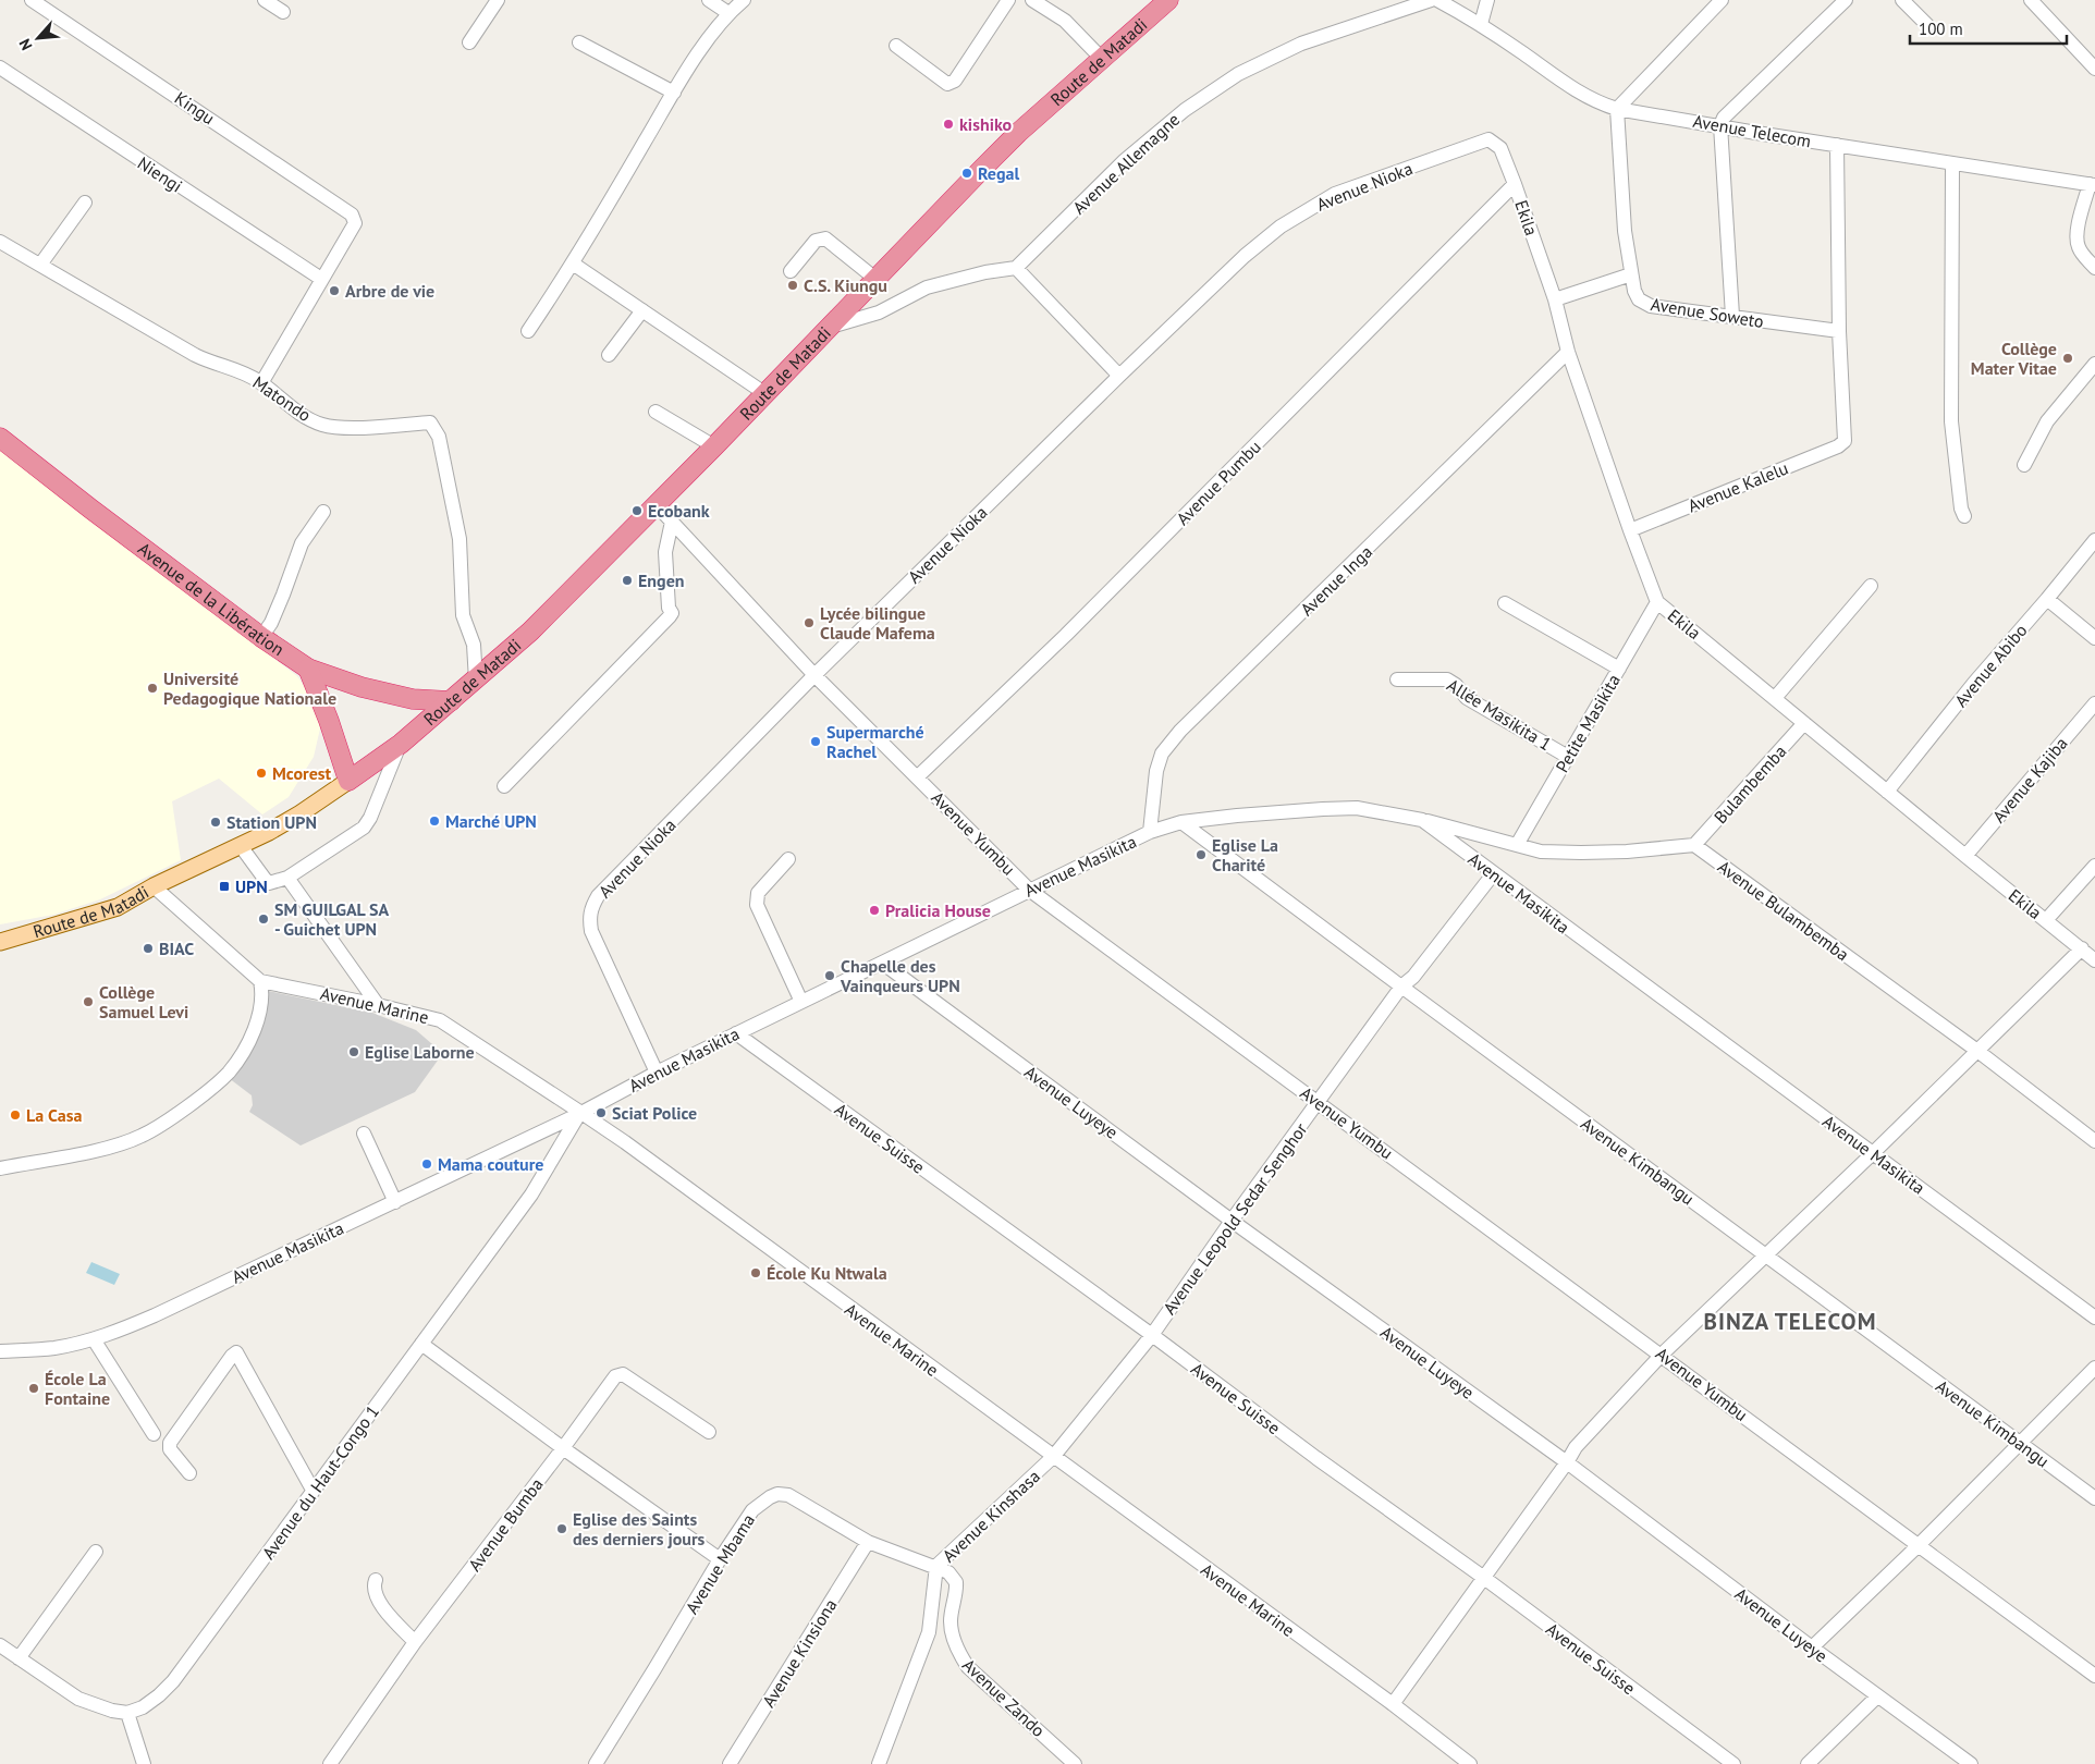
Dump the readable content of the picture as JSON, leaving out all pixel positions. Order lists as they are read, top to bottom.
{
  "streets": {
    "highway": ["Route de Matadi", "Avenue de la Libération"],
    "street": [
      "Kingu",
      "Avenue Telecom",
      "Avenue Allemagne",
      "Niengi",
      "Avenue Nioka",
      "Ekila",
      "Avenue Soweto",
      "Matondo",
      "Avenue Pumbu",
      "Avenue Kalelu",
      "Avenue Inga",
      "Avenue Abibo",
      "Allée Masikita 1",
      "Petite Masikita",
      "Avenue Kajiba",
      "Bulambemba",
      "Avenue Yumbu",
      "Avenue Masikita",
      "Avenue Bulambemba",
      "Avenue Marine",
      "Avenue Luyeye",
      "Avenue Suisse",
      "Avenue Kimbangu",
      "Avenue Leopold Sedar Senghor",
      "Avenue du Haut-Congo 1",
      "Avenue Kinshasa",
      "Avenue Bumba",
      "Avenue Mbama",
      "Avenue Kinsiona",
      "Avenue Zando"
    ]
  },
  "crossings": [
    ["Route de Matadi", "Matondo"],
    ["Route de Matadi", "Avenue de la Libération"],
    ["Route de Matadi", "Avenue Yumbu"],
    ["Kingu", "Niengi"],
    ["Avenue Telecom", "Avenue Soweto"],
    ["Avenue Nioka", "Ekila"],
    ["Avenue Nioka", "Avenue Yumbu"],
    ["Avenue Nioka", "Avenue Masikita"],
    ["Ekila", "Avenue Pumbu"],
    ["Ekila", "Avenue Kalelu"],
    ["Ekila", "Avenue Inga"],
    ["Ekila", "Avenue Abibo"],
    ["Ekila", "Petite Masikita"],
    ["Ekila", "Avenue Kajiba"],
    ["Ekila", "Bulambemba"],
    ["Avenue Soweto", "Avenue Kalelu"],
    ["Avenue Pumbu", "Avenue Yumbu"],
    ["Avenue Inga", "Avenue Masikita"],
    ["Allée Masikita 1", "Petite Masikita"],
    ["Bulambemba", "Avenue Bulambemba"],
    ["Avenue Yumbu", "Avenue Masikita"],
    ["Avenue Yumbu", "Avenue Leopold Sedar Senghor"],
    ["Avenue Masikita", "Avenue Marine"],
    ["Avenue Masikita", "Avenue Luyeye"],
    ["Avenue Masikita", "Avenue Suisse"],
    ["Avenue Masikita", "Avenue Kimbangu"],
    ["Avenue Masikita", "Avenue Leopold Sedar Senghor"],
    ["Avenue Masikita", "Avenue du Haut-Congo 1"],
    ["Avenue Marine", "Avenue Leopold Sedar Senghor"],
    ["Avenue Marine", "Avenue du Haut-Congo 1"],
    ["Avenue Marine", "Avenue Kinshasa"],
    ["Avenue Luyeye", "Avenue Leopold Sedar Senghor"],
    ["Avenue Suisse", "Avenue Leopold Sedar Senghor"],
    ["Avenue Kimbangu", "Avenue Leopold Sedar Senghor"],
    ["Avenue Leopold Sedar Senghor", "Avenue Kinshasa"],
    ["Avenue Kinshasa", "Avenue Mbama"],
    ["Avenue Kinshasa", "Avenue Zando"],
    ["Avenue Mbama", "Avenue Kinsiona"],
    ["Avenue Mbama", "Avenue Zando"]
  ],
  "districts": ["BINZA TELECOM"],
  "places": {
    "other": [
      "kishiko",
      "Regal",
      "C.S. Kiungu",
      "Arbre de vie",
      "Collège Mater Vitae",
      "Ecobank",
      "Engen",
      "Lycée bilingue Claude Mafema",
      "Université Pedagogique Nationale",
      "Supermarché Rachel",
      "Mcorest",
      "Marché UPN",
      "Station UPN",
      "Eglise La Charité",
      "Pralicia House",
      "SM GUILGAL SA - Guichet UPN",
      "BIAC",
      "Chapelle des Vainqueurs UPN",
      "Collège Samuel Levi",
      "Eglise Laborne",
      "Sciat Police",
      "La Casa",
      "Mama couture",
      "École Ku Ntwala",
      "École La Fontaine",
      "Eglise des Saints des derniers jours"
    ],
    "transit": ["UPN"]
  },
  "scale_bar": "100 m",
  "north": "bottom left"
}
